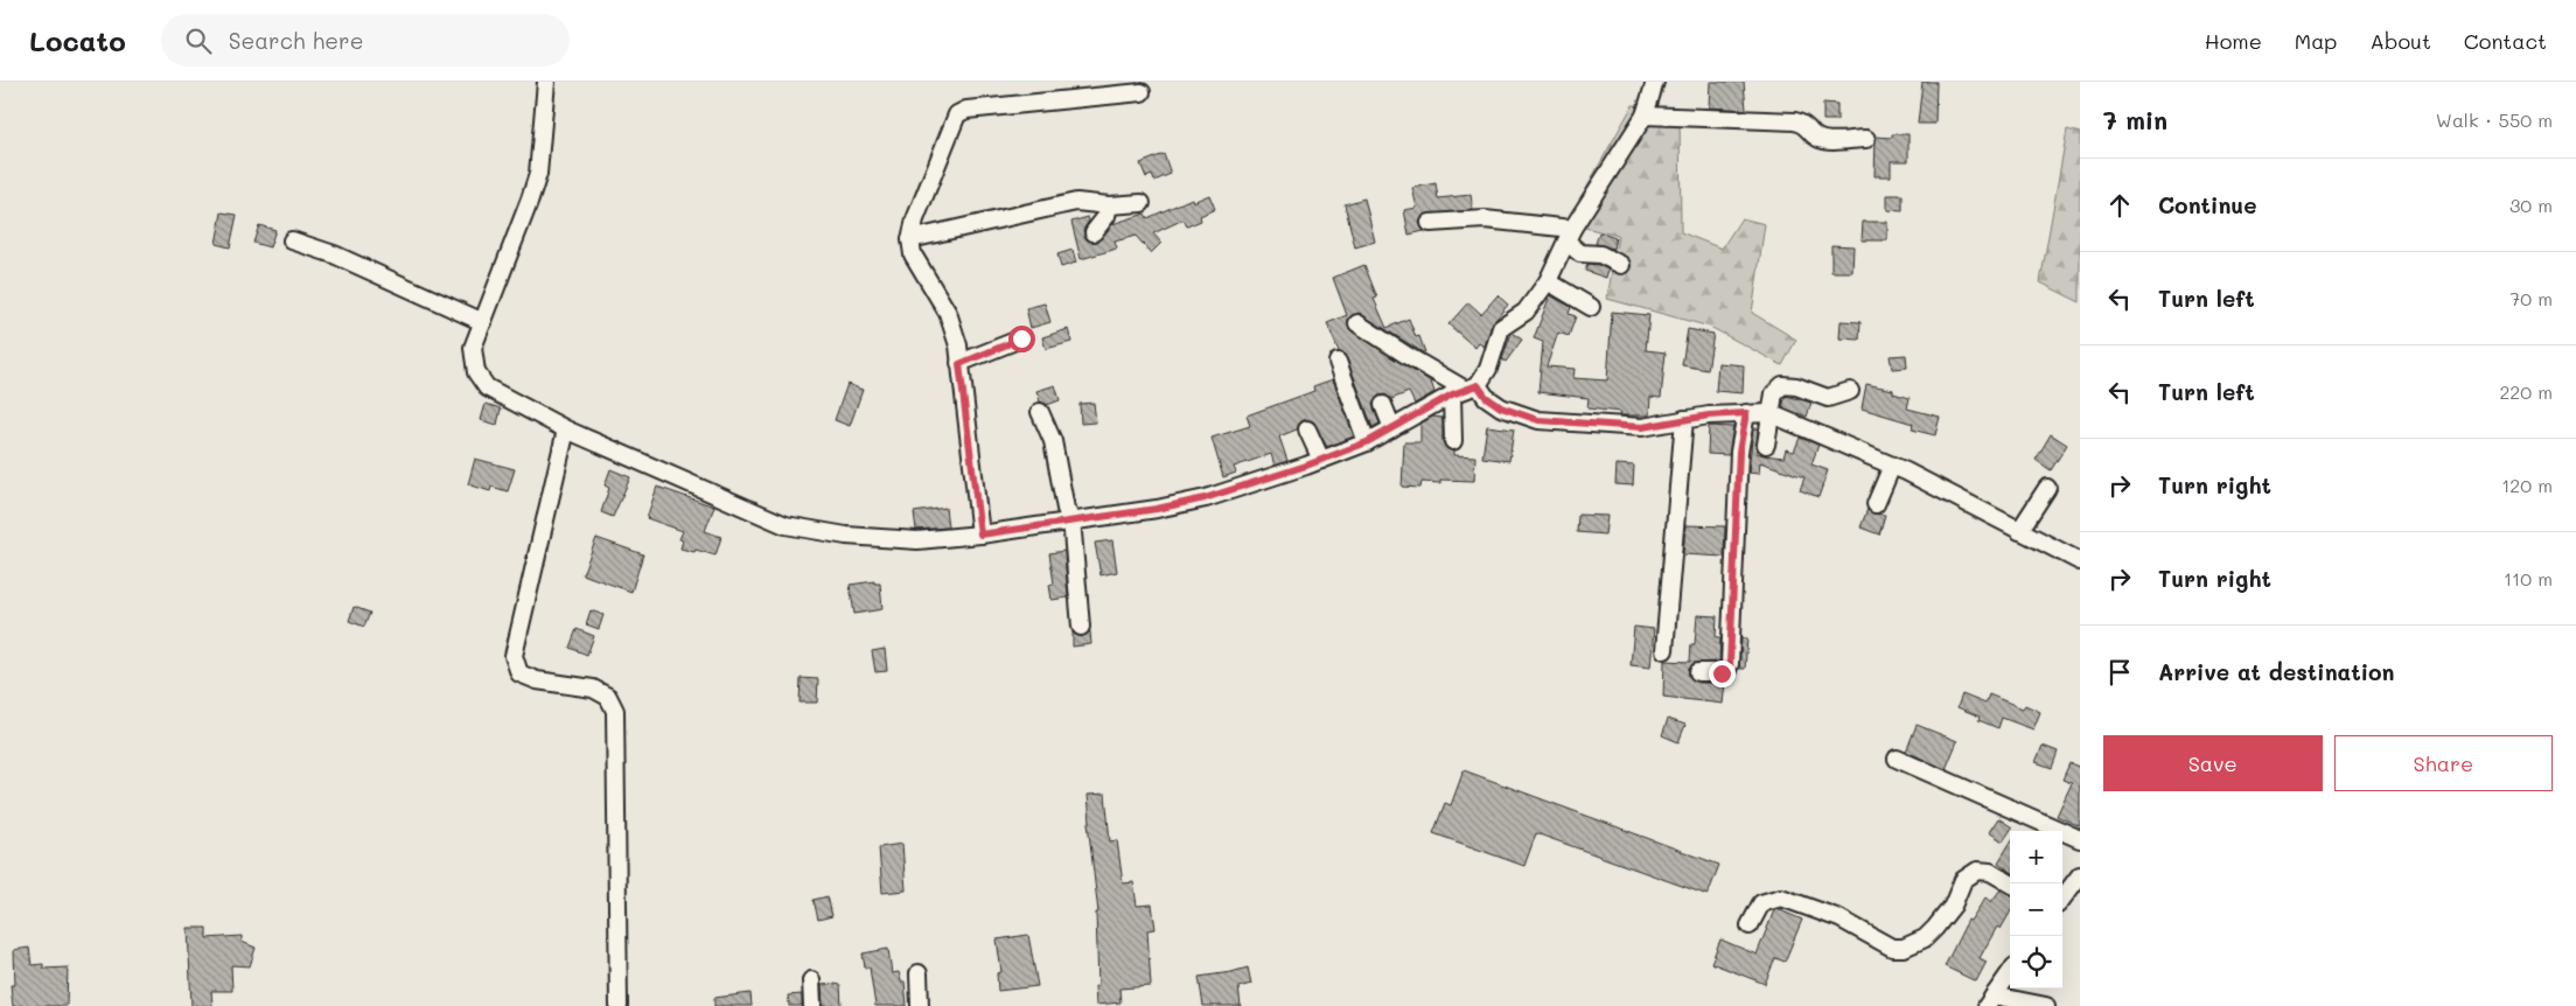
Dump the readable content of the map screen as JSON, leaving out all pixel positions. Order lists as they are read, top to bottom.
{
  "page": {
    "header": "Locato",
    "search": "Search here",
    "nav": [
      "Home",
      "Map",
      "About",
      "Contact"
    ],
    "heading": ["7 min", "Walk · 550 m"],
    "list": [
      ["Continue", "30 m"],
      ["Turn left", "70 m"],
      ["Turn left", "220 m"],
      ["Turn right", "120 m"],
      ["Turn right", "110 m"],
      "Arrive at destination"
    ],
    "buttons": ["Save", "Share"],
    "map_buttons": ["+", "−"]
  }
}
